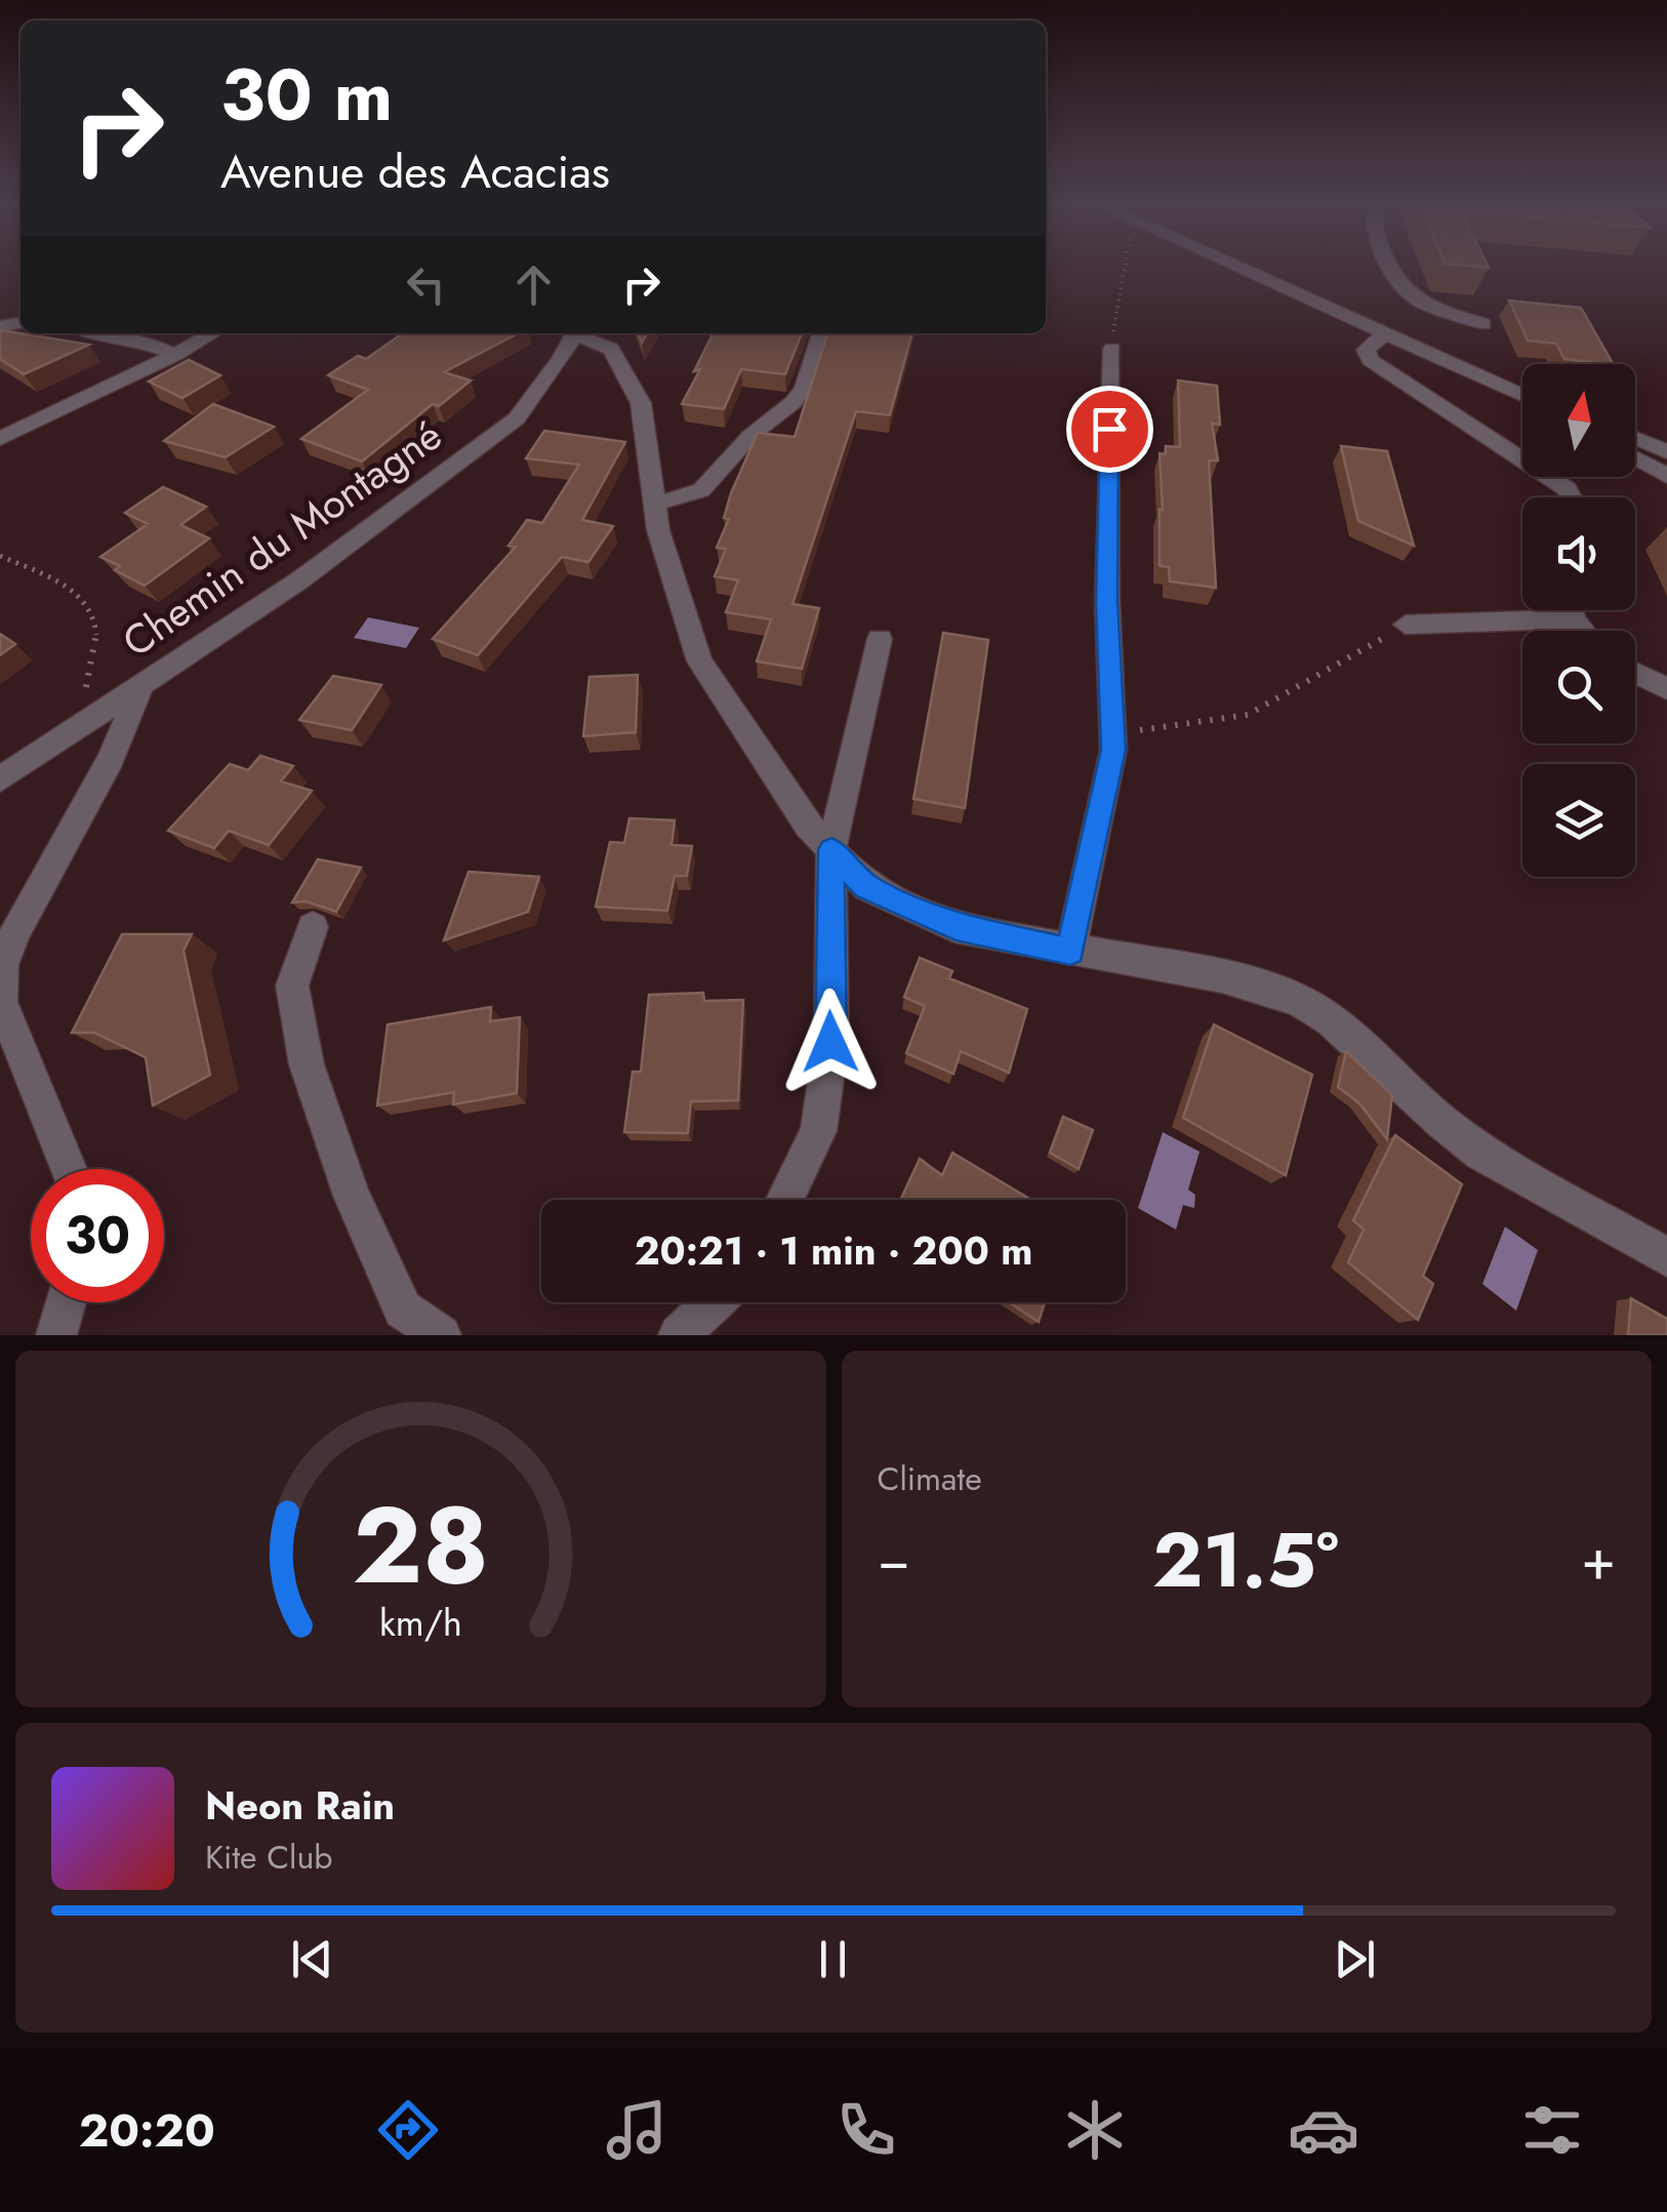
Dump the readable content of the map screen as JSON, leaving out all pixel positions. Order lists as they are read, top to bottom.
{
  "streets": {
    "street": ["Chemin du Montagné"]
  },
  "north": "top",
  "page": {
    "turn": ["30 m", "Avenue des Acacias"],
    "limit": "30",
    "trip": "20:21 · 1 min · 200 m",
    "tile": "Climate",
    "heat": ["−", "21.5°", "+"],
    "song": ["Neon Rain", "Kite Club"],
    "tabs": "20:20",
    "gauge": ["28", "km/h"]
  }
}
